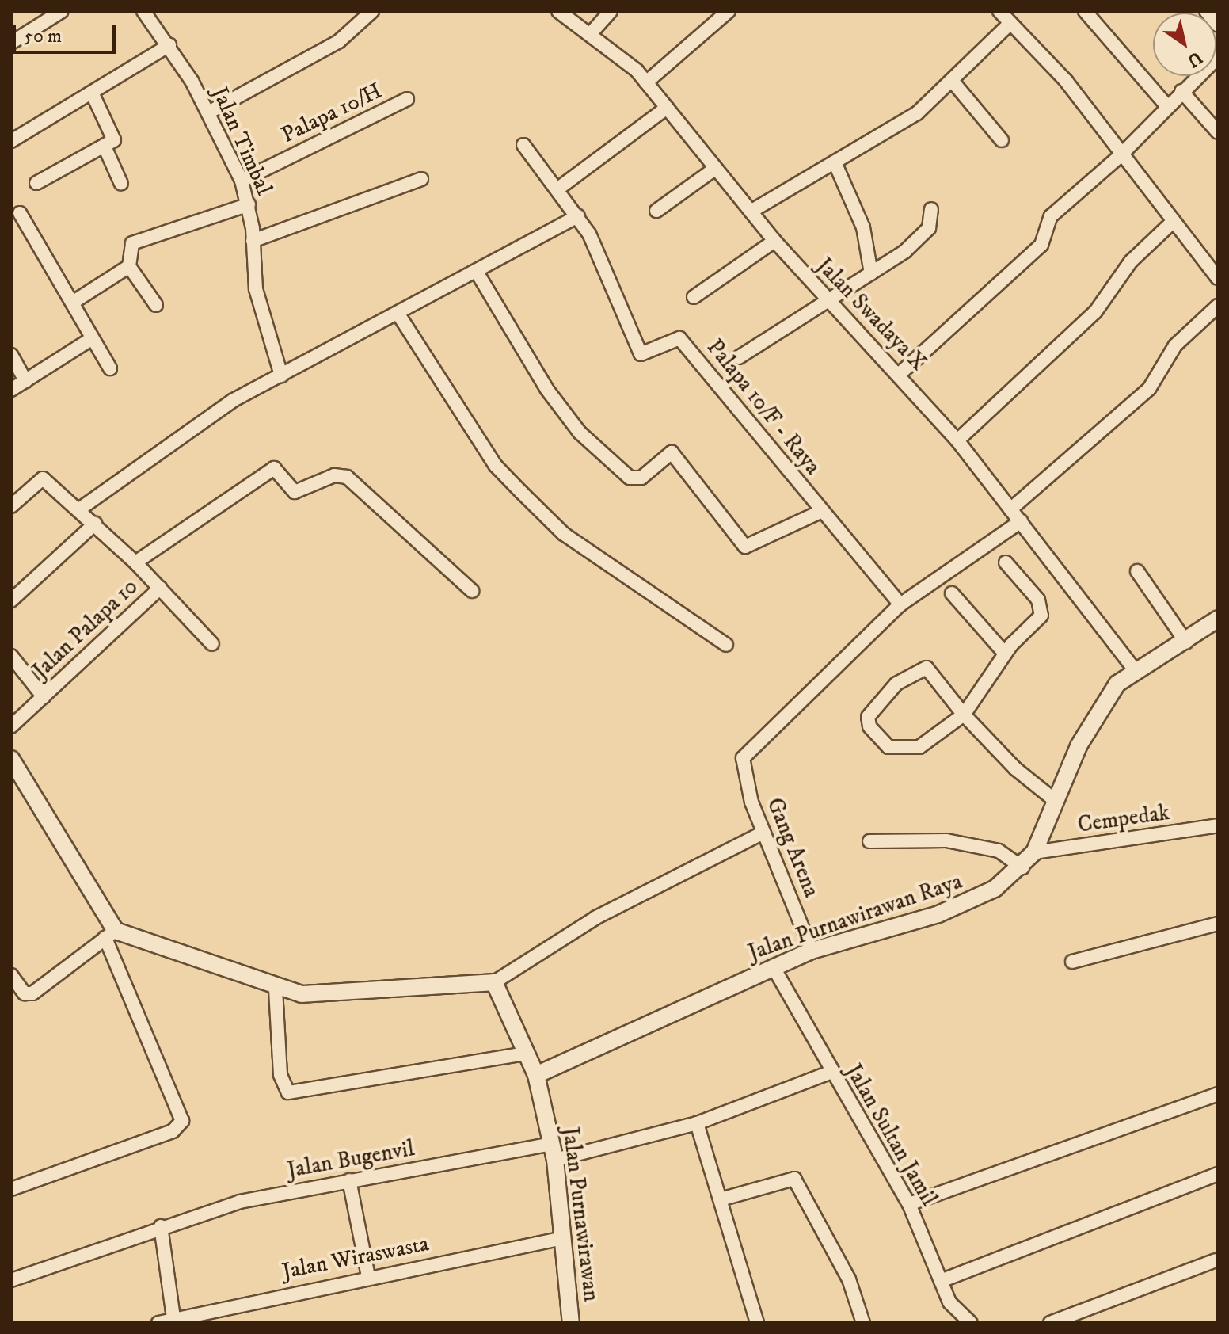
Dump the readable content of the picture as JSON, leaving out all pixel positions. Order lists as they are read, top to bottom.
{
  "streets": {
    "street": [
      "Palapa 10/H",
      "Jalan Timbal",
      "Jalan Swadaya X",
      "Palapa 10/F - Raya",
      "Jalan Palapa 10",
      "Cempedak",
      "Gang Arena",
      "Jalan Purnawirawan Raya",
      "Jalan Sultan Jamil",
      "Jalan Bugenvil",
      "Jalan Purnawirawan",
      "Jalan Wiraswasta"
    ]
  },
  "crossings": [
    ["Palapa 10/H", "Jalan Timbal"],
    ["Jalan Swadaya X", "Jalan Purnawirawan Raya"],
    ["Palapa 10/F - Raya", "Gang Arena"],
    ["Cempedak", "Jalan Purnawirawan Raya"],
    ["Gang Arena", "Jalan Purnawirawan Raya"],
    ["Jalan Purnawirawan Raya", "Jalan Sultan Jamil"],
    ["Jalan Purnawirawan Raya", "Jalan Purnawirawan"],
    ["Jalan Sultan Jamil", "Jalan Bugenvil"],
    ["Jalan Bugenvil", "Jalan Purnawirawan"],
    ["Jalan Purnawirawan", "Jalan Wiraswasta"]
  ],
  "scale_bar": "50 m",
  "north": "bottom right"
}
